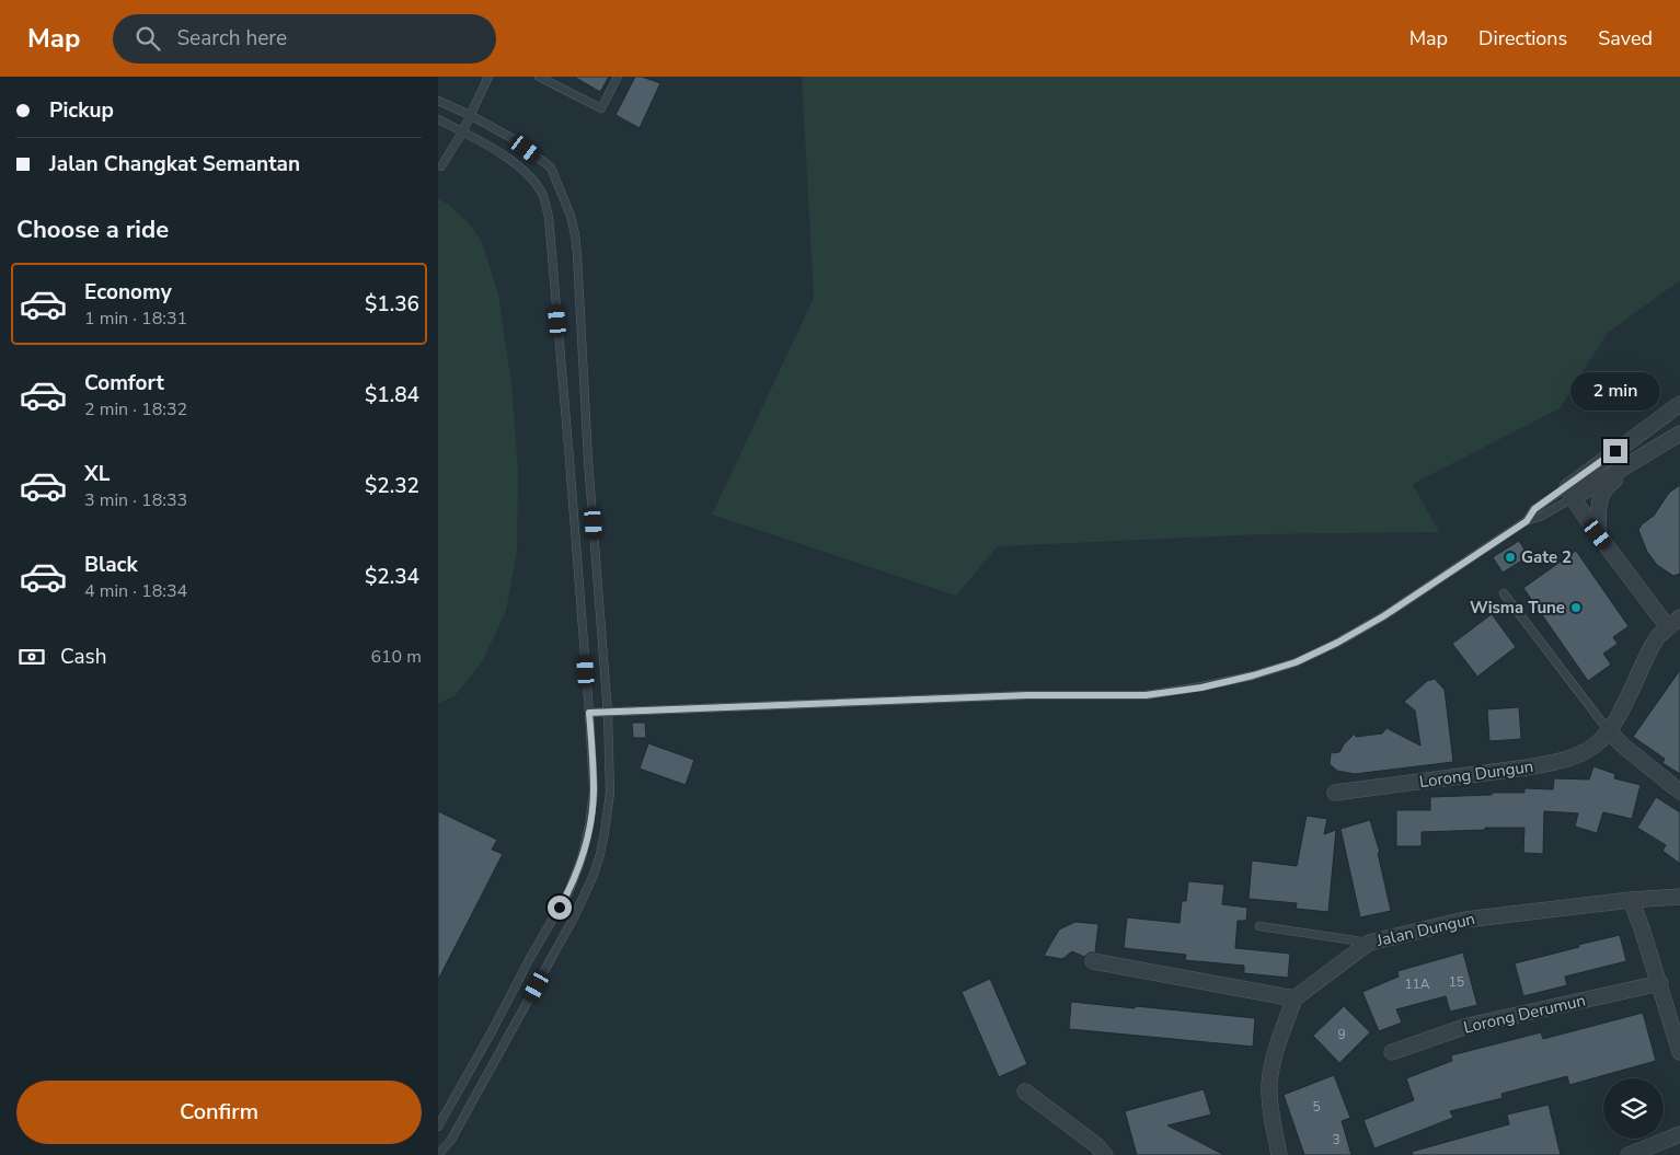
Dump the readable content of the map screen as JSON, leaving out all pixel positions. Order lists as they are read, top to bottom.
{
  "streets": {
    "street": ["Lorong Dungun", "Jalan Dungun", "Lorong Derumun"]
  },
  "places": ["Gate 2", "Wisma Tune"],
  "house_numbers": [
    "15",
    "11A",
    "9",
    "5",
    "3"
  ],
  "page": {
    "header": "Map",
    "search": "Search here",
    "nav": ["Map", "Directions", "Saved"],
    "banner": ["Pickup", "Jalan Changkat Semantan"],
    "heading": "Choose a ride",
    "list": [
      {
        "name": "Economy",
        "note": "1 min · 18:31",
        "value": "$1.36"
      },
      {
        "name": "Comfort",
        "note": "2 min · 18:32",
        "value": "$1.84"
      },
      {
        "name": "XL",
        "note": "3 min · 18:33",
        "value": "$2.32"
      },
      {
        "name": "Black",
        "note": "4 min · 18:34",
        "value": "$2.34"
      }
    ],
    "bubble": "2 min",
    "pay": ["Cash", "610 m"],
    "buttons": "Confirm"
  }
}
